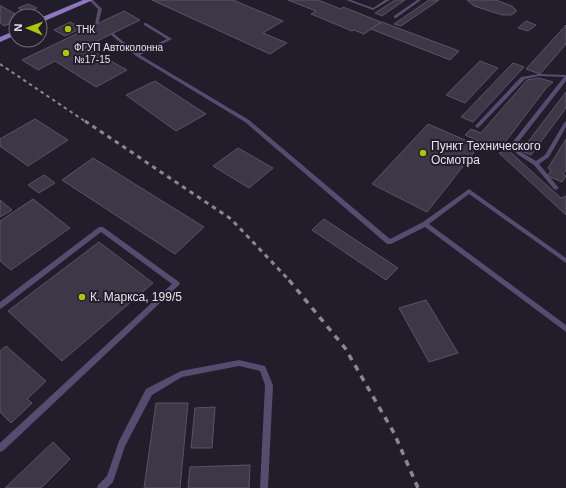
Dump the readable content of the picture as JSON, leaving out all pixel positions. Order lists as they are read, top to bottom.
{
  "places": [
    "ТНК",
    "ФГУП Автоколонна №17-15",
    "Пункт Технического Осмотра",
    "К. Маркса, 199/5"
  ],
  "north": "left"
}
